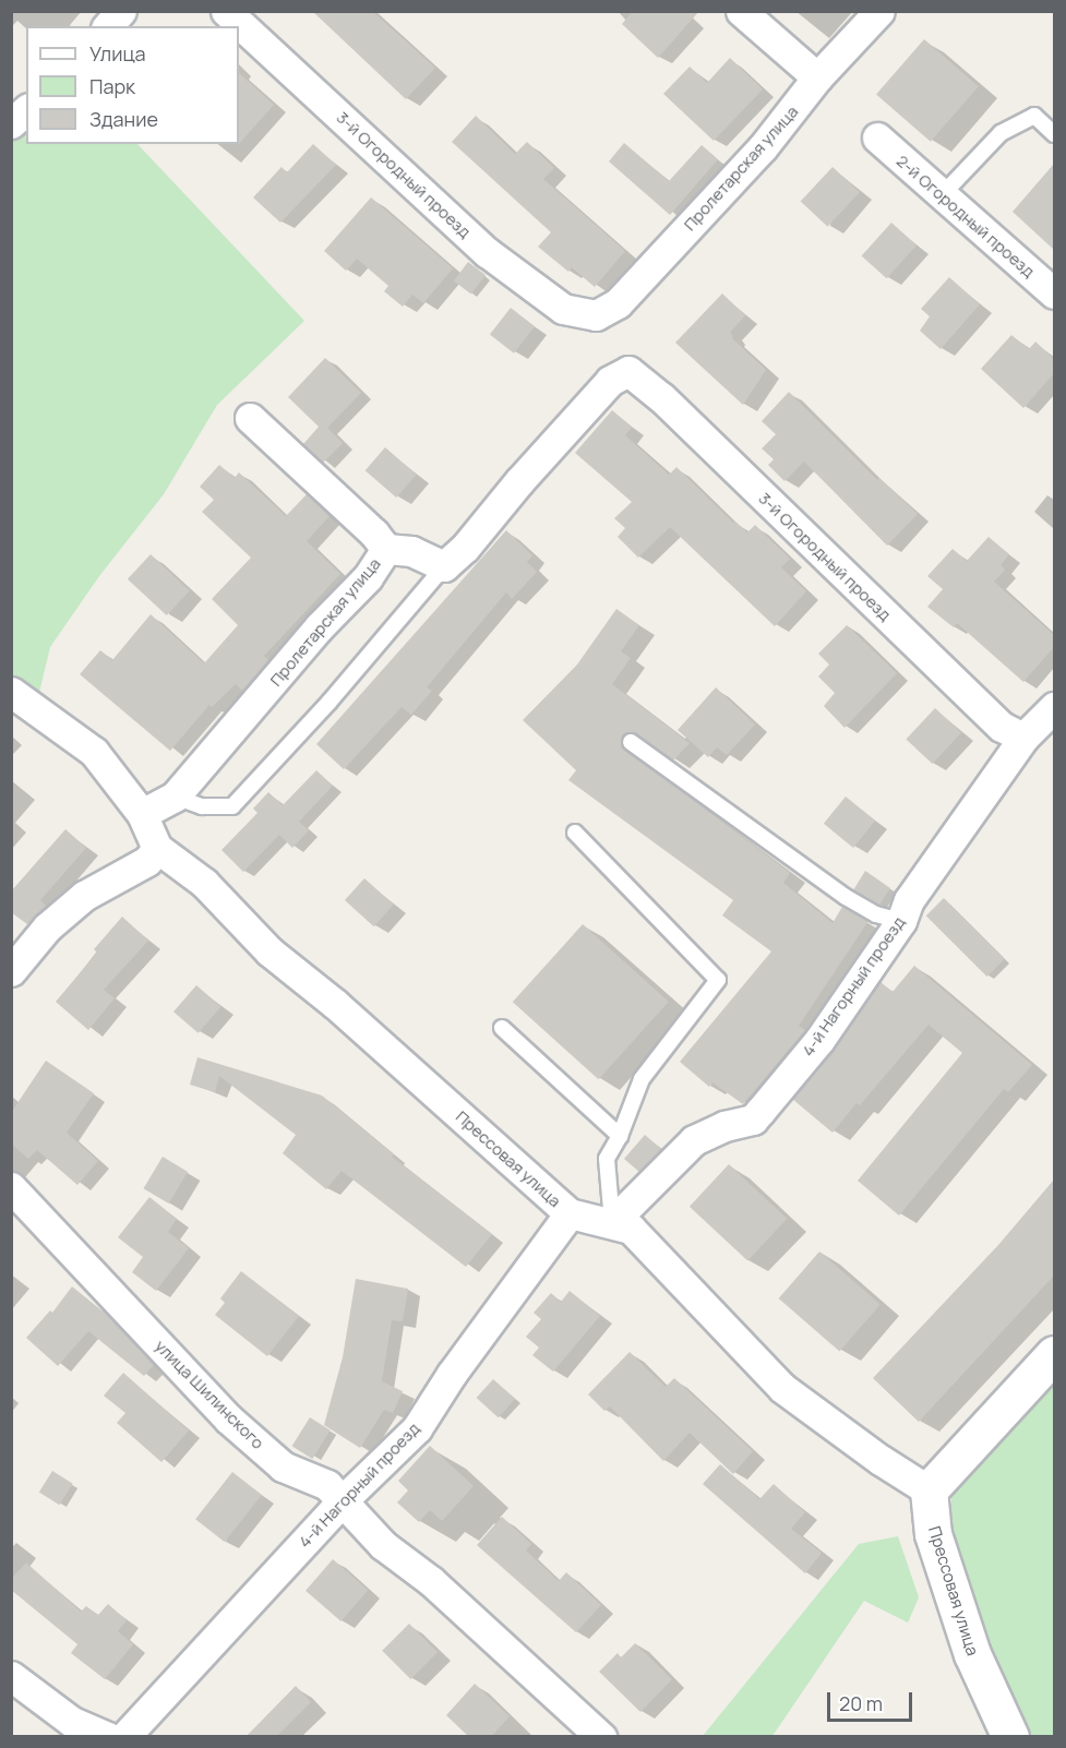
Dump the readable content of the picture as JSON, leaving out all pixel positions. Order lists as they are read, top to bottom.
{
  "streets": {
    "street": [
      "Пролетарская улица",
      "3-й Огородный проезд",
      "2-й Огородный проезд",
      "4-й Нагорный проезд",
      "Прессовая улица",
      "улица Шилинского"
    ]
  },
  "crossings": [
    ["Пролетарская улица", "3-й Огородный проезд"],
    ["Пролетарская улица", "Прессовая улица"],
    ["3-й Огородный проезд", "4-й Нагорный проезд"],
    ["4-й Нагорный проезд", "Прессовая улица"],
    ["4-й Нагорный проезд", "улица Шилинского"]
  ],
  "legend": ["Улица", "Парк", "Здание"],
  "scale_bar": "20 m"
}
